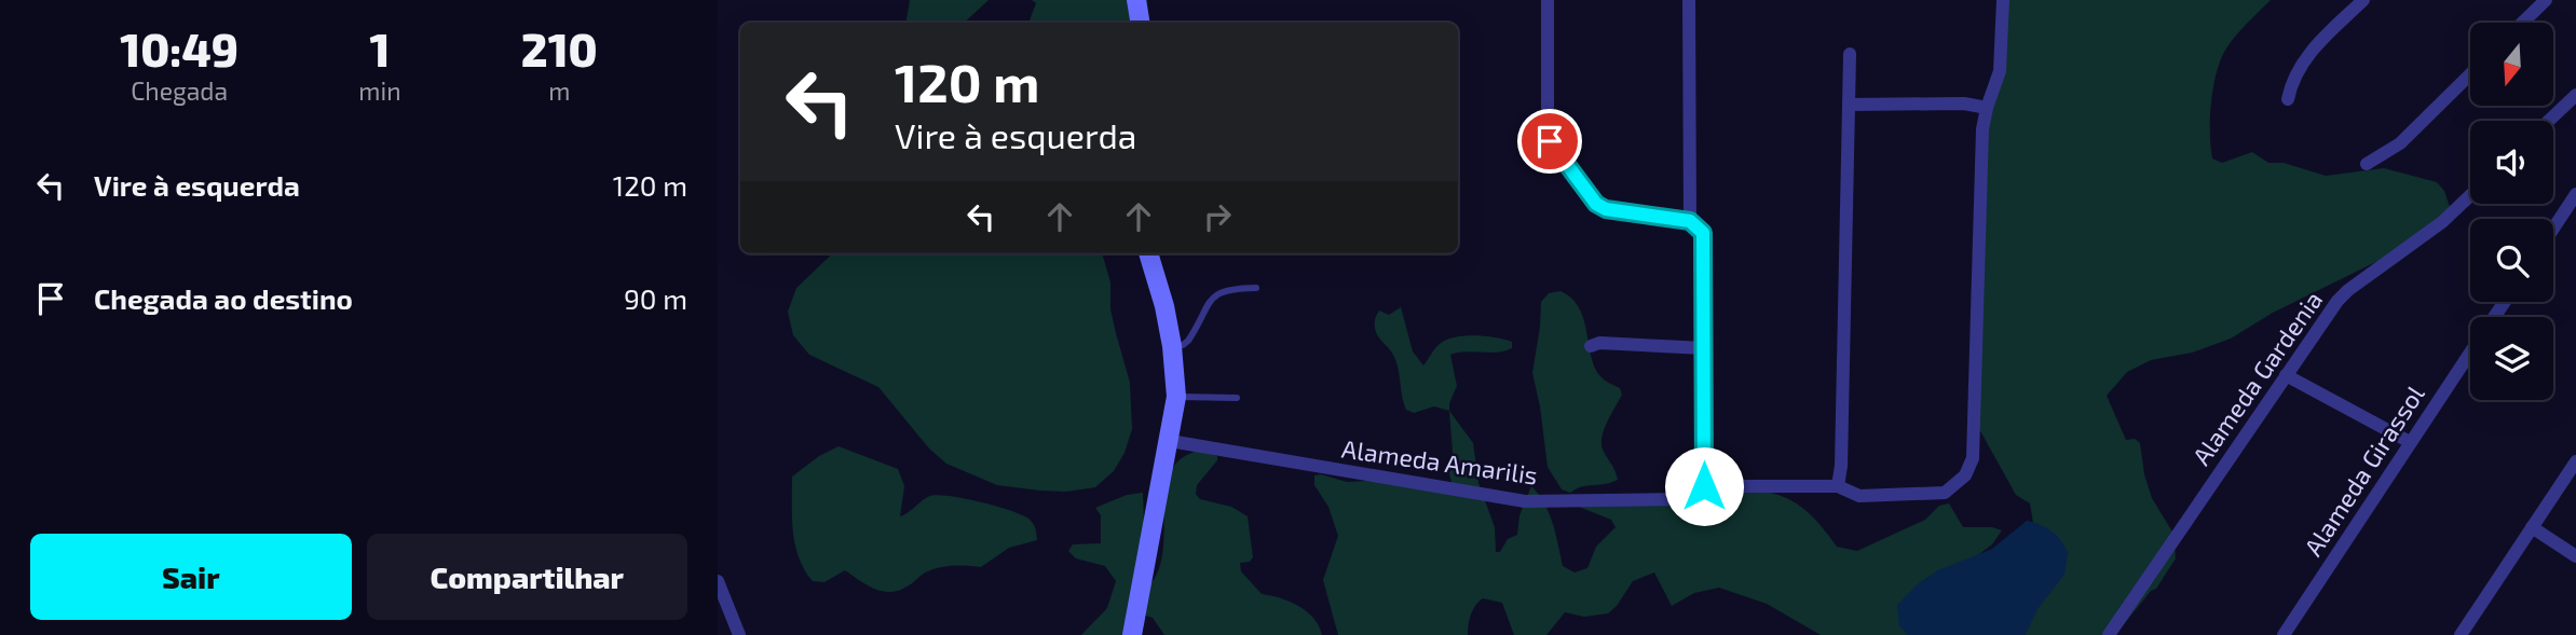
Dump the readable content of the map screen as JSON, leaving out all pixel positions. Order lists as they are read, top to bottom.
{
  "streets": {
    "street": ["Alameda Gardenia", "Alameda Amarilis", "Alameda Girassol"]
  },
  "north": "bottom",
  "page": {
    "eta": [
      "10:49",
      "Chegada",
      "1",
      "min",
      "210",
      "m"
    ],
    "turn": ["120 m", "Vire à esquerda"],
    "list": [
      {
        "name": "Vire à esquerda",
        "value": "120 m"
      },
      {
        "name": "Chegada ao destino",
        "value": "90 m"
      }
    ],
    "buttons": ["Sair", "Compartilhar"]
  }
}
